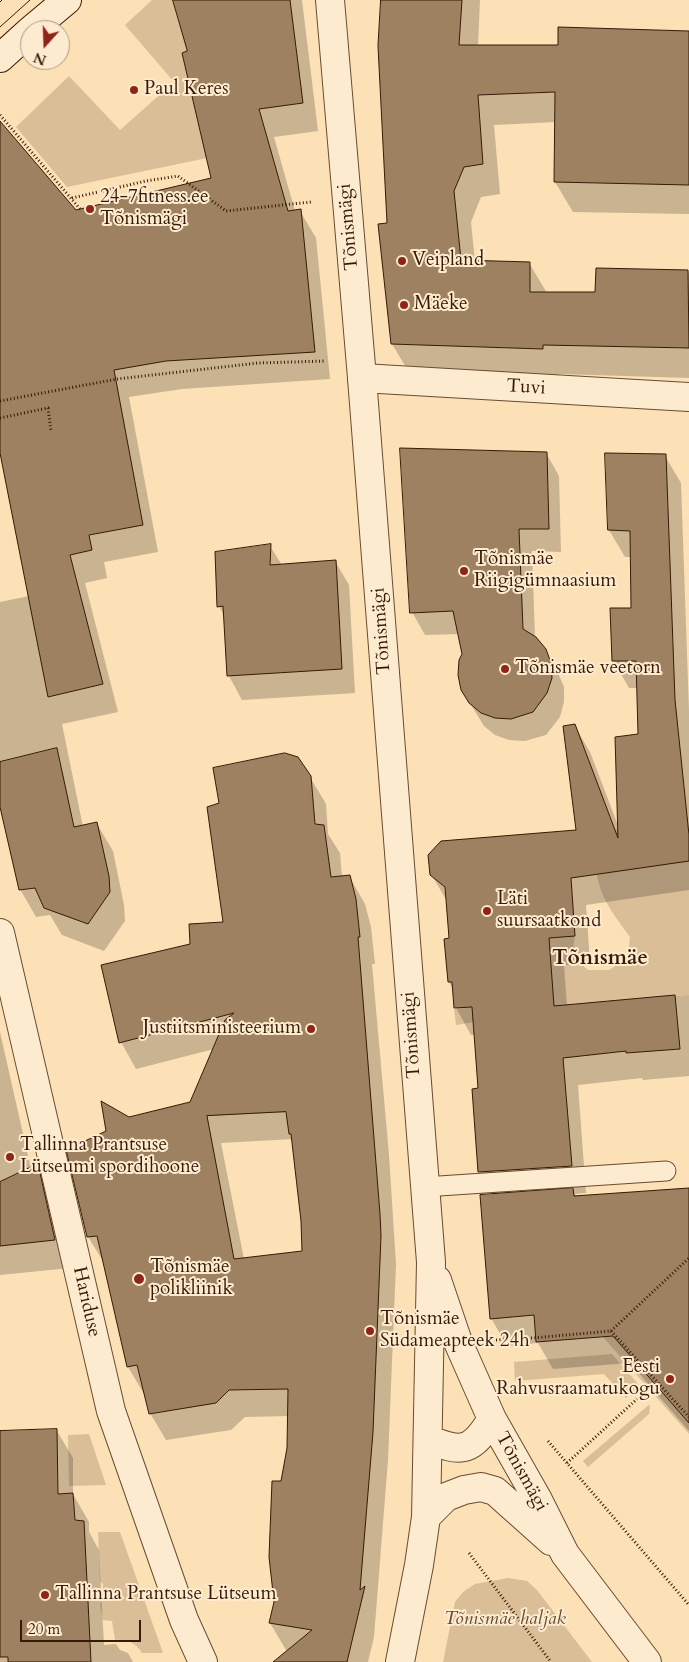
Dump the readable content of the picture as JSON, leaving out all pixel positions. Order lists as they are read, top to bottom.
{
  "streets": {
    "street": ["Tõnismägi", "Tuvi", "Hariduse"]
  },
  "crossings": [
    ["Tõnismägi", "Tuvi"]
  ],
  "districts": ["Tõnismäe"],
  "parks": ["Tõnismäe haljak"],
  "places": [
    "Paul Keres",
    "24-7fitness.ee Tõnismägi",
    "Veipland",
    "Mäeke",
    "Tõnismäe Riigigümnaasium",
    "Tõnismäe veetorn",
    "Läti suursaatkond",
    "Justiitsministeerium",
    "Tallinna Prantsuse Lütseumi spordihoone",
    "Tõnismäe polikliinik",
    "Tõnismäe Südameapteek 24h",
    "Eesti Rahvusraamatukogu",
    "Tallinna Prantsuse Lütseum"
  ],
  "scale_bar": "20 m",
  "north": "bottom"
}
